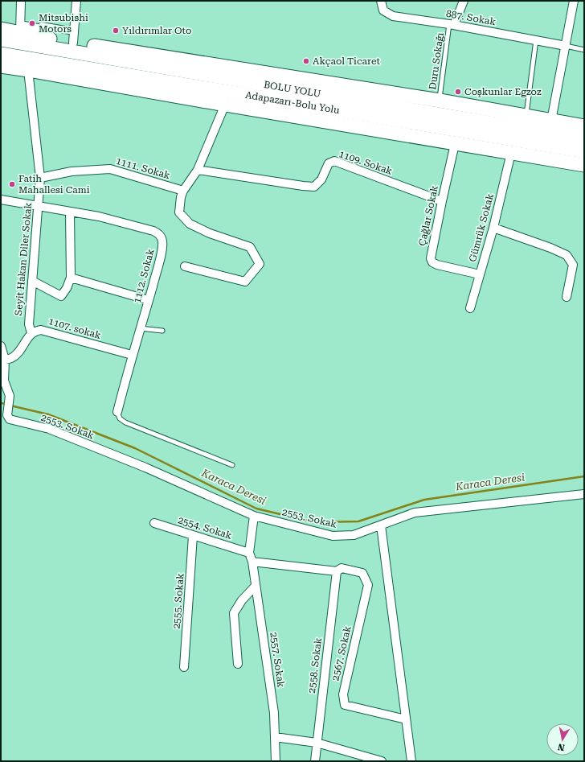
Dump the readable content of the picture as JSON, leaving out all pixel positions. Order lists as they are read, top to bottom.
{
  "streets": {
    "highway": ["BOLU YOLU", "Adapazarı-Bolu Yolu"],
    "street": [
      "887. Sokak",
      "1109. Sokak",
      "1111. Sokak",
      "Çağlar Sokak",
      "Gümrük Sokak",
      "Seyit Hakan Diler Sokak",
      "1112. Sokak",
      "1107. sokak",
      "2553. Sokak",
      "2554. Sokak",
      "2555. Sokak",
      "2567. Sokak",
      "2557. Sokak",
      "2558. Sokak"
    ],
    "lane": ["Duru Sokağı"]
  },
  "crossings": [
    ["887. Sokak", "Duru Sokağı"],
    ["1109. Sokak", "Çağlar Sokak"],
    ["1111. Sokak", "Seyit Hakan Diler Sokak"],
    ["Çağlar Sokak", "Gümrük Sokak"],
    ["Seyit Hakan Diler Sokak", "1112. Sokak"],
    ["Seyit Hakan Diler Sokak", "1107. sokak"],
    ["1112. Sokak", "1107. sokak"],
    ["2554. Sokak", "2555. Sokak"],
    ["2567. Sokak", "2558. Sokak"]
  ],
  "water": ["Karaca Deresi"],
  "places": [
    "Mitsubishi Motors",
    "Yıldırımlar Oto",
    "Akçaol Ticaret",
    "Coşkunlar Egzoz",
    "Fatih Mahallesi Cami"
  ],
  "north": "bottom"
}
